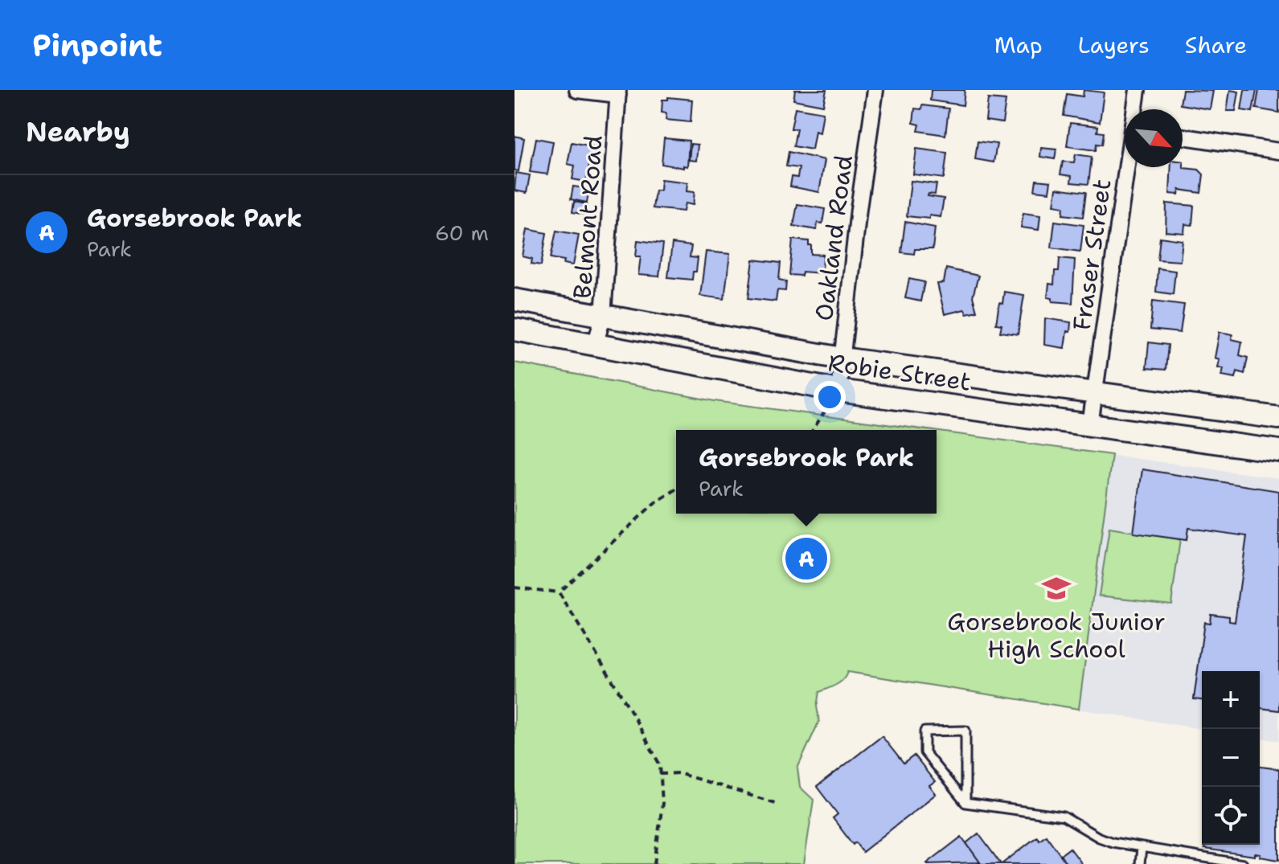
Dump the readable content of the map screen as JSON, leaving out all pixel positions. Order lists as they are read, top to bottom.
{
  "streets": {
    "main road": ["Robie Street"],
    "street": ["Belmont Road", "Oakland Road", "Fraser Street"]
  },
  "crossings": [
    ["Belmont Road", "Robie Street"],
    ["Oakland Road", "Robie Street"],
    ["Fraser Street", "Robie Street"]
  ],
  "places": {
    "school or university": ["Gorsebrook Junior High School"]
  },
  "north": "bottom right",
  "page": {
    "header": "Pinpoint",
    "nav": ["Map", "Layers", "Share"],
    "heading": "Nearby",
    "list": [
      {
        "mark": "A",
        "name": "Gorsebrook Park",
        "note": "Park",
        "value": "60 m"
      }
    ],
    "popup": ["Gorsebrook Park", "Park"],
    "pins": "A",
    "map_buttons": ["+", "−"]
  }
}
